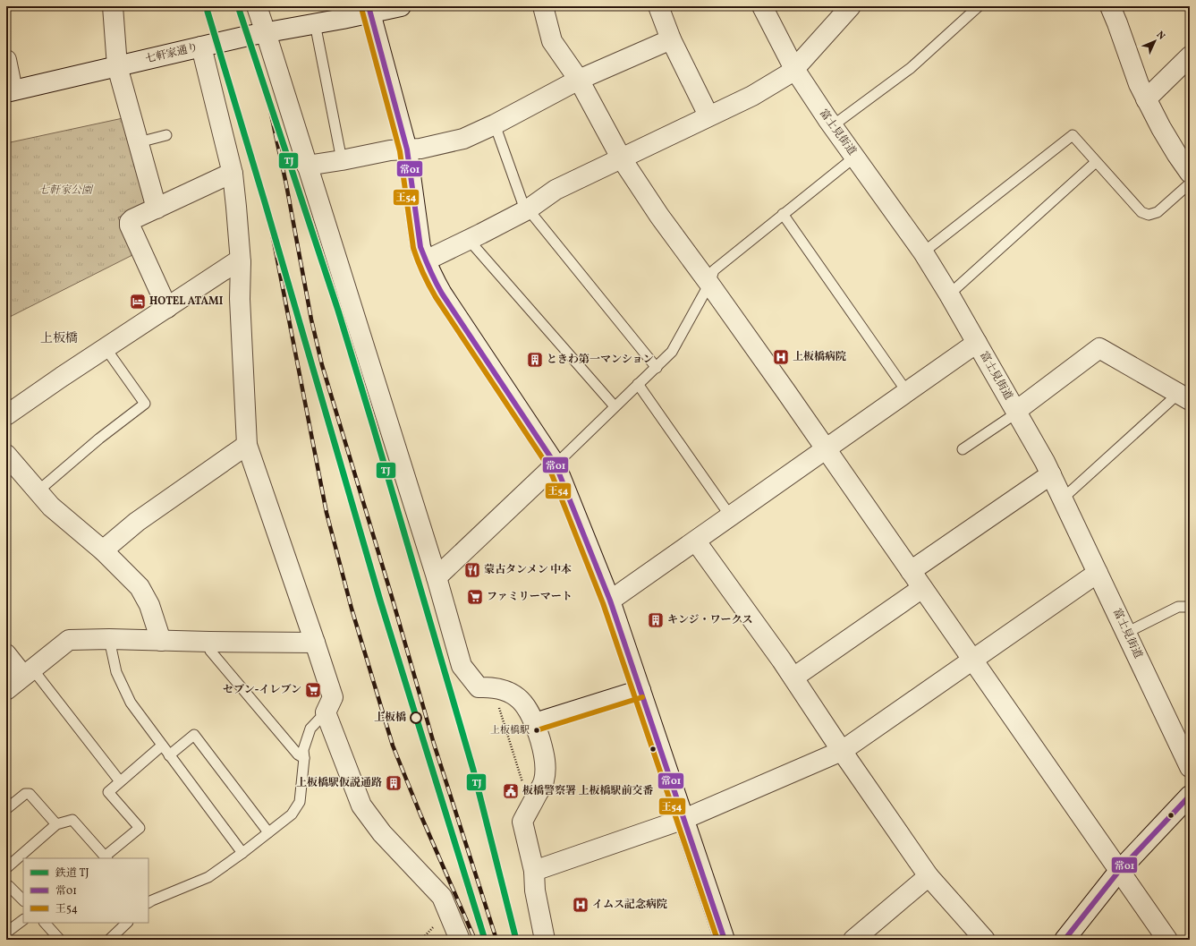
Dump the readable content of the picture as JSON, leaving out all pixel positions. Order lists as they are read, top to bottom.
{
  "streets": {
    "street": ["七軒家通り", "富士見街道"]
  },
  "districts": ["上板橋"],
  "parks": ["七軒家公園"],
  "places": {
    "hotel": ["HOTEL ATAMI"],
    "hospital": ["上板橋病院", "イムス記念病院"],
    "building": ["ときわ第一マンション", "キンジ・ワークス", "上板橋駅仮説通路"],
    "restaurant": ["蒙古タンメン 中本"],
    "supermarket": ["ファミリーマート", "セブン-イレブン"],
    "other": ["上板橋", "上板橋駅"],
    "public building": ["板橋警察署 上板橋駅前交番"]
  },
  "lines": ["rail line TJ", "transit line 常01", "transit line 王54"],
  "legend": ["鉄道 TJ", "常01", "王54"],
  "north": "top right"
}
